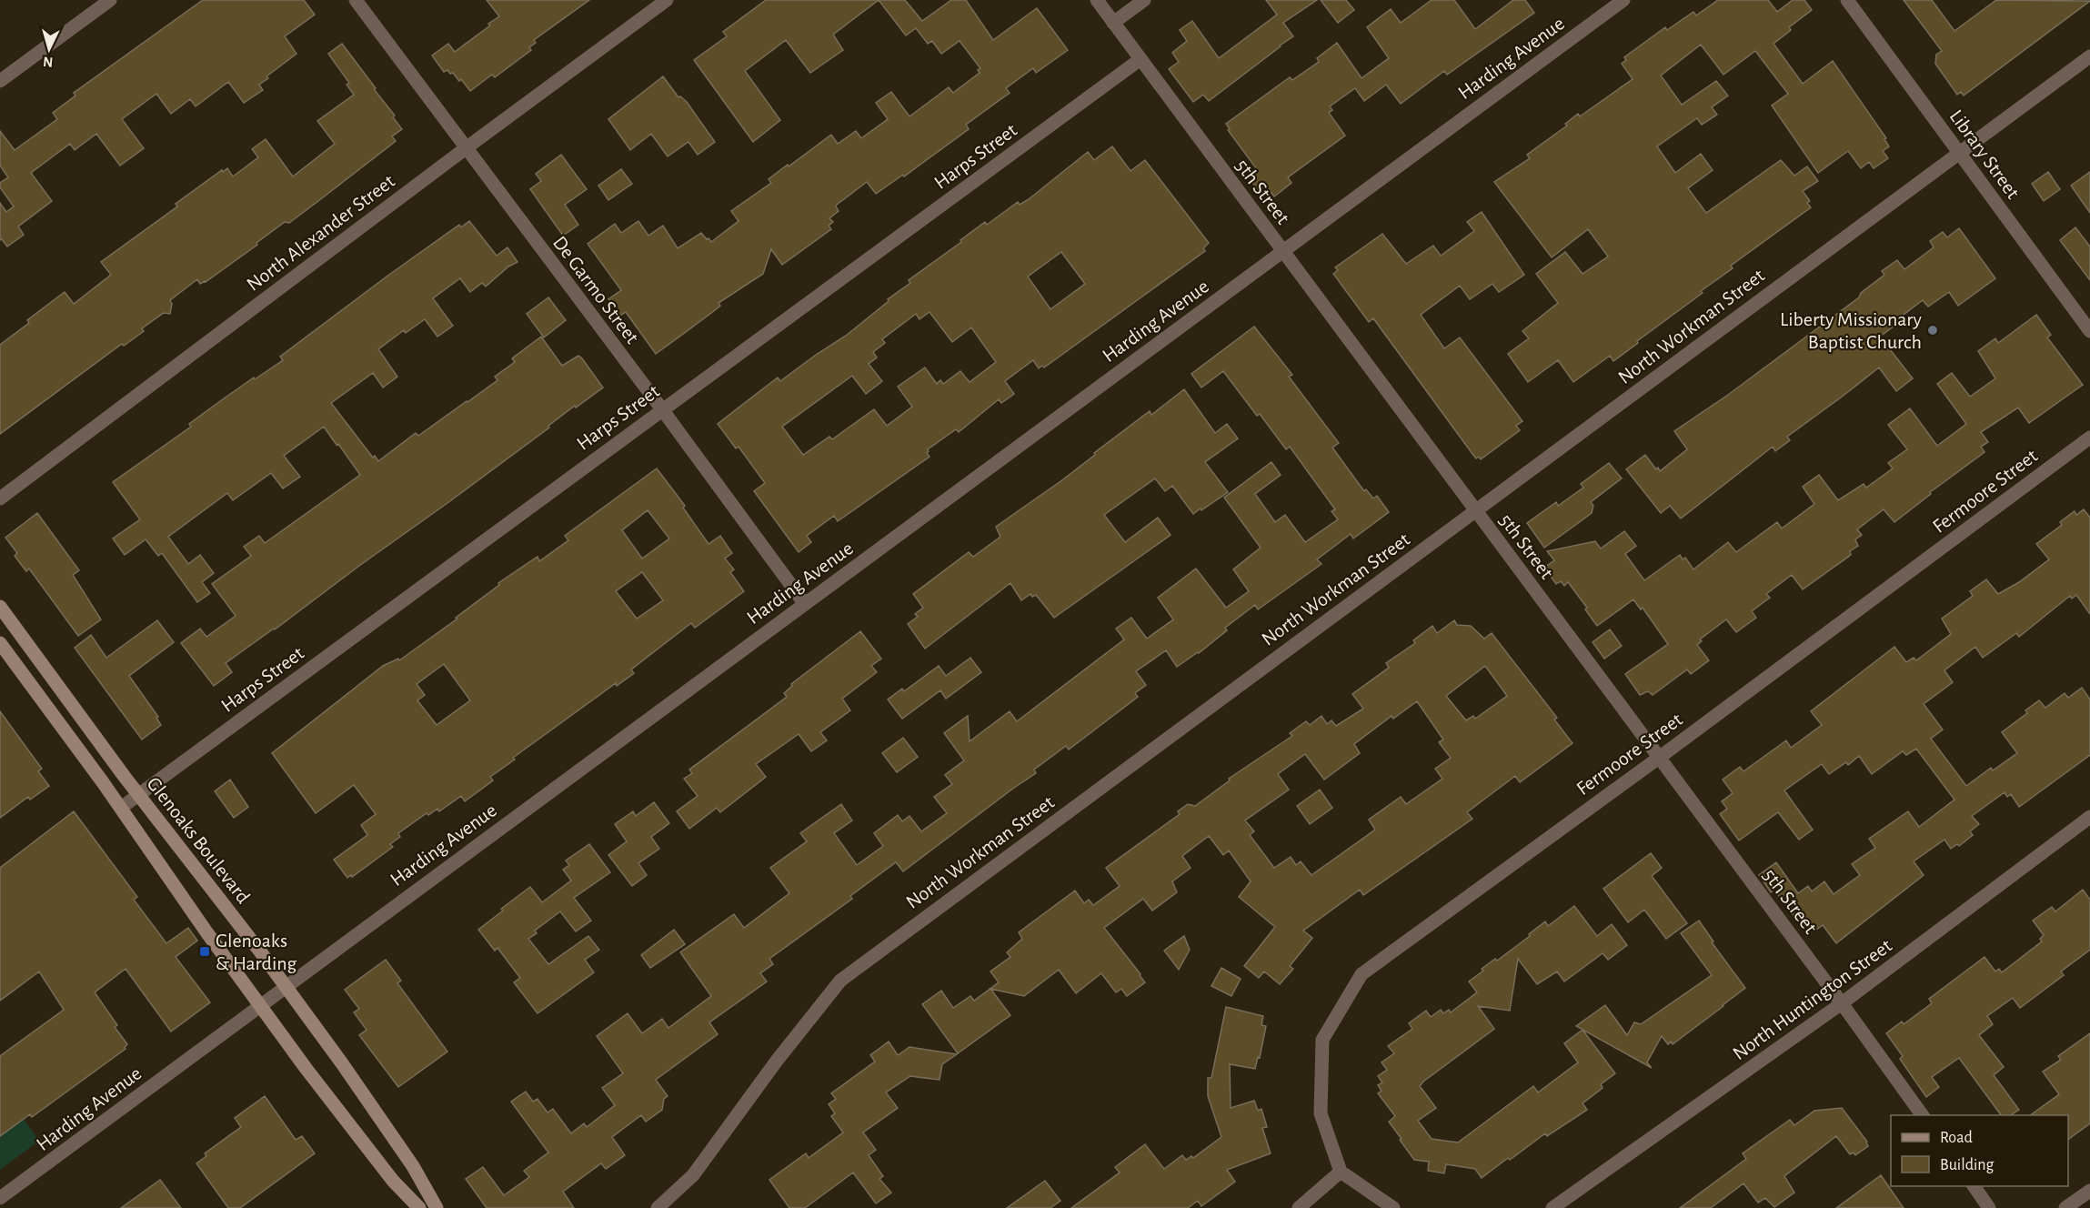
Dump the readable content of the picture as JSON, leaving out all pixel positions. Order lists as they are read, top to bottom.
{
  "streets": {
    "main road": ["Glenoaks Boulevard"],
    "street": [
      "Harding Avenue",
      "Library Street",
      "Harps Street",
      "5th Street",
      "North Alexander Street",
      "De Garmo Street",
      "North Workman Street",
      "Fermoore Street",
      "North Huntington Street"
    ]
  },
  "crossings": [
    ["Harding Avenue", "5th Street"],
    ["Harding Avenue", "De Garmo Street"],
    ["Harding Avenue", "Glenoaks Boulevard"],
    ["Library Street", "North Workman Street"],
    ["Harps Street", "5th Street"],
    ["Harps Street", "De Garmo Street"],
    ["Harps Street", "Glenoaks Boulevard"],
    ["5th Street", "North Workman Street"],
    ["5th Street", "Fermoore Street"],
    ["5th Street", "North Huntington Street"],
    ["North Alexander Street", "De Garmo Street"]
  ],
  "places": {
    "other": ["Liberty Missionary Baptist Church"],
    "transit": ["Glenoaks & Harding"]
  },
  "legend": ["Road", "Building"],
  "north": "bottom"
}
